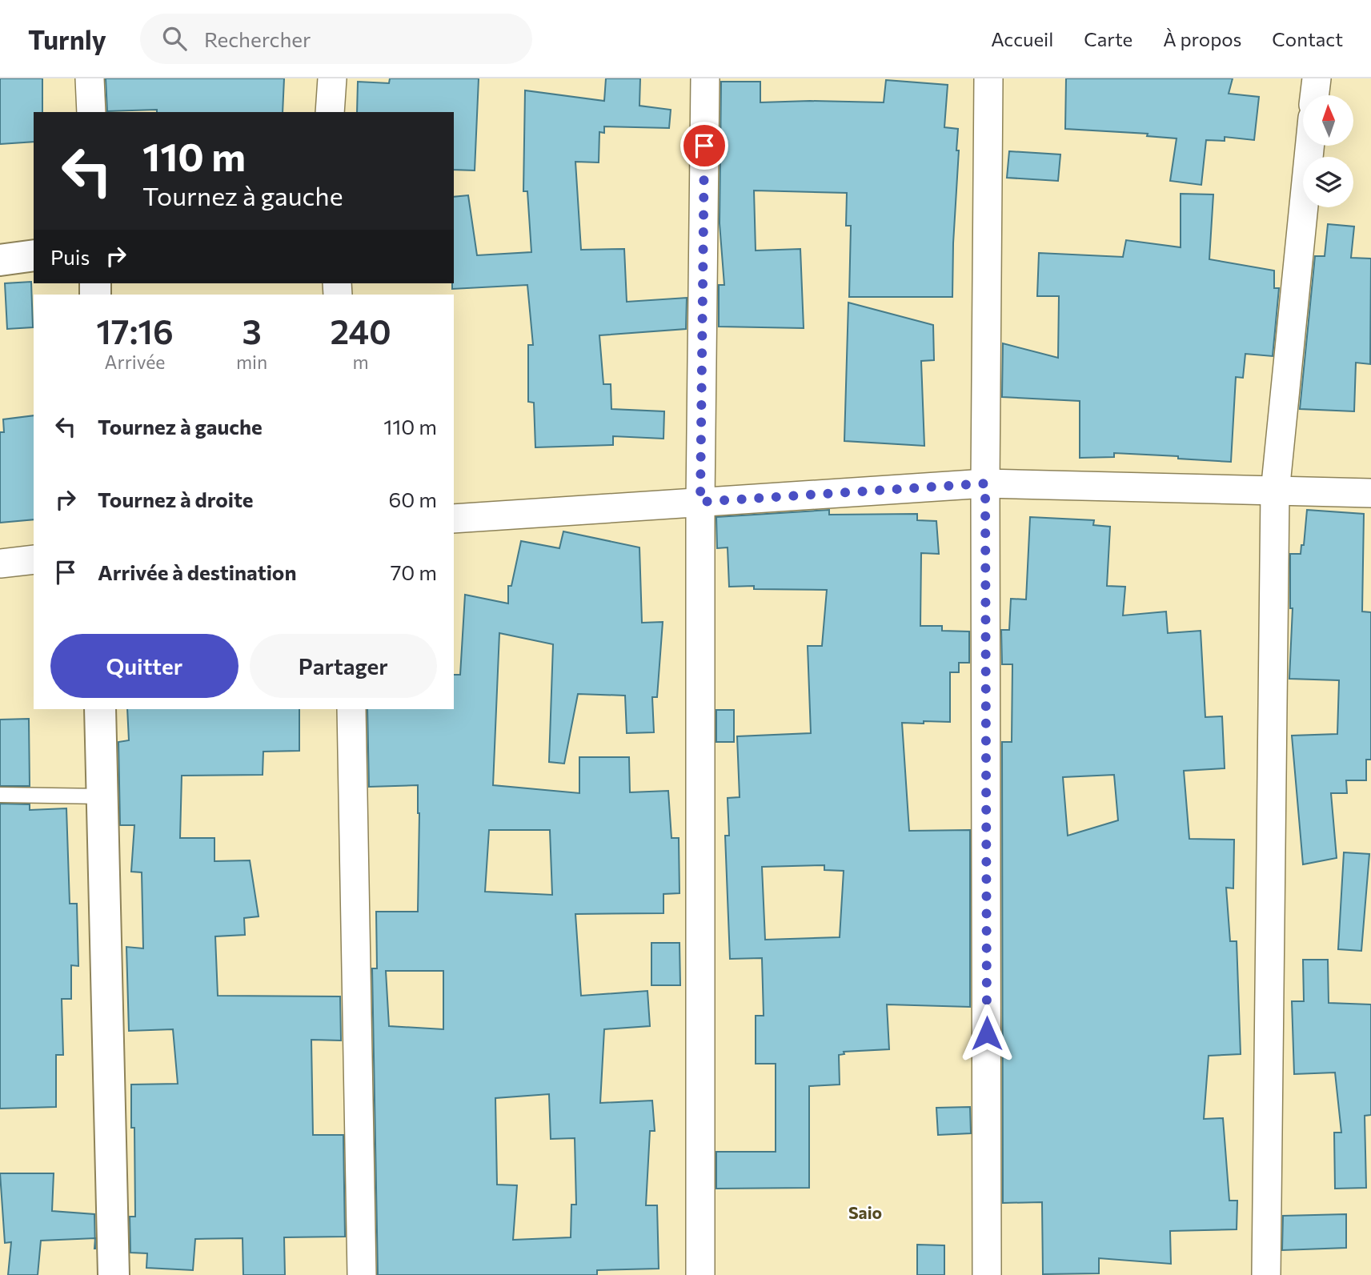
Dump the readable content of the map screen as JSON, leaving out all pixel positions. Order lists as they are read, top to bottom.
{
  "districts": ["Saio"],
  "north": "top",
  "page": {
    "header": "Turnly",
    "search": "Rechercher",
    "nav": [
      "Accueil",
      "Carte",
      "À propos",
      "Contact"
    ],
    "turn": ["110 m", "Tournez à gauche"],
    "then": "Puis",
    "eta": [
      "17:16",
      "Arrivée",
      "3",
      "min",
      "240",
      "m"
    ],
    "list": [
      {
        "name": "Tournez à gauche",
        "value": "110 m"
      },
      {
        "name": "Tournez à droite",
        "value": "60 m"
      },
      {
        "name": "Arrivée à destination",
        "value": "70 m"
      }
    ],
    "buttons": ["Quitter", "Partager"]
  }
}
